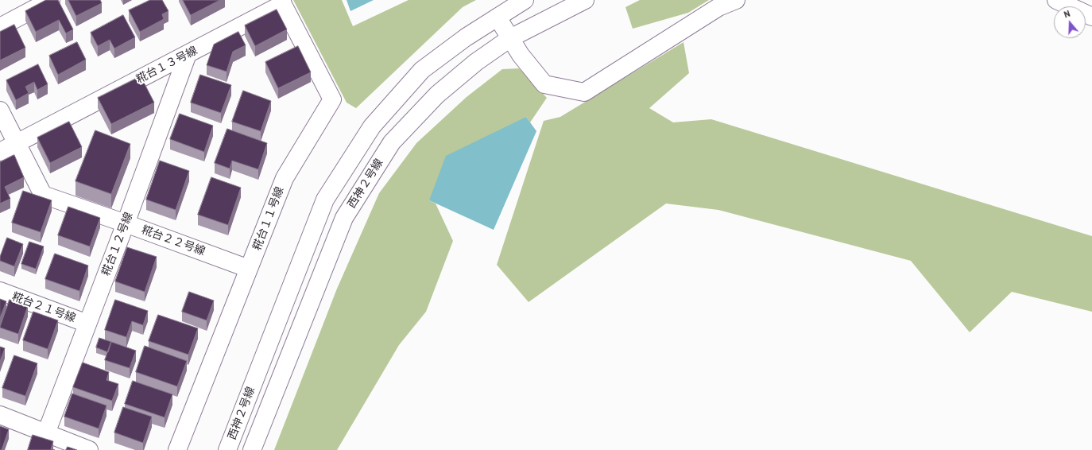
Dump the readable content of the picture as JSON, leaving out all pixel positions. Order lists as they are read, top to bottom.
{
  "streets": {
    "street": [
      "糀台１３号線",
      "西神２号線",
      "糀台１１号線",
      "糀台２２号線",
      "糀台１２号線",
      "糀台２１号線"
    ]
  },
  "crossings": [
    ["糀台１３号線", "糀台１１号線"],
    ["糀台１３号線", "糀台２２号線"],
    ["糀台１３号線", "糀台１２号線"],
    ["糀台１１号線", "糀台２２号線"],
    ["糀台２２号線", "糀台１２号線"],
    ["糀台１２号線", "糀台２１号線"]
  ],
  "north": "top"
}
